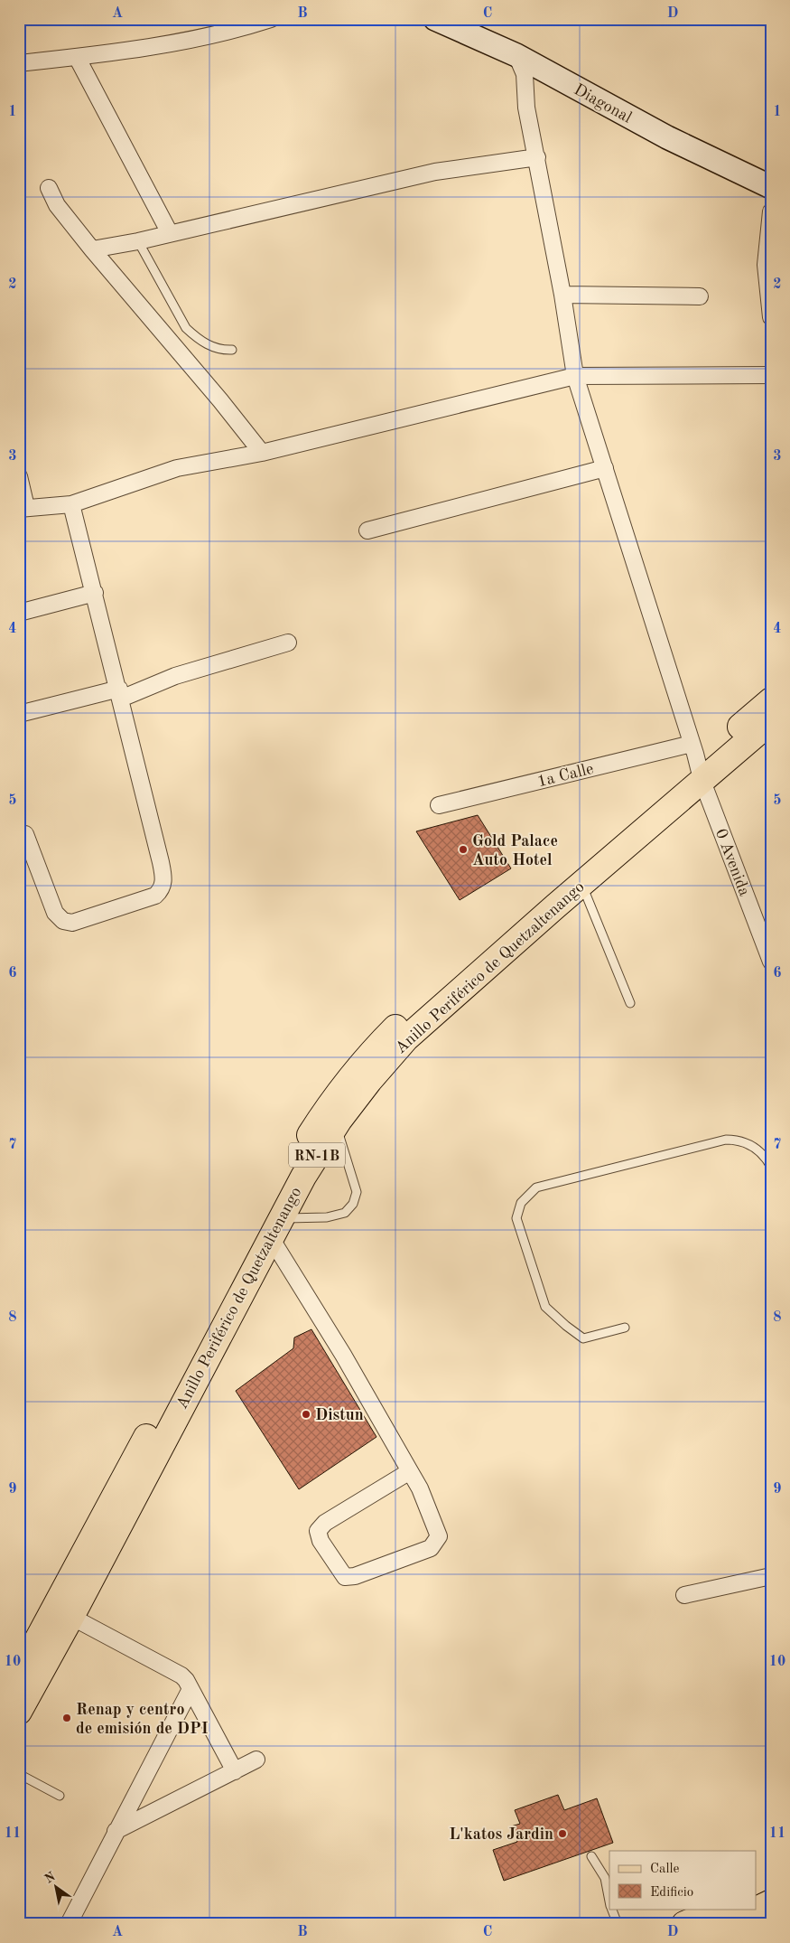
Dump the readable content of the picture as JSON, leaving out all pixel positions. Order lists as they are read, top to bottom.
{
  "streets": {
    "main road": ["Anillo Periférico de Quetzaltenango", "RN-1B"],
    "street": ["Diagonal", "1a Calle", "0 Avenida"]
  },
  "crossings": [
    ["Diagonal", "0 Avenida"],
    ["1a Calle", "0 Avenida"],
    ["1a Calle", "Anillo Periférico de Quetzaltenango"],
    ["0 Avenida", "Anillo Periférico de Quetzaltenango"]
  ],
  "places": [
    "Gold Palace Auto Hotel",
    "Distun",
    "Renap y centro de emisión de DPI",
    "L'katos Jardin"
  ],
  "legend": ["Calle", "Edificio"],
  "north": "top left",
  "grid": {
    "columns": [
      "A",
      "B",
      "C",
      "D"
    ],
    "rows": [
      "1",
      "2",
      "3",
      "4",
      "5",
      "6",
      "7",
      "8",
      "9",
      "10",
      "11"
    ]
  }
}
